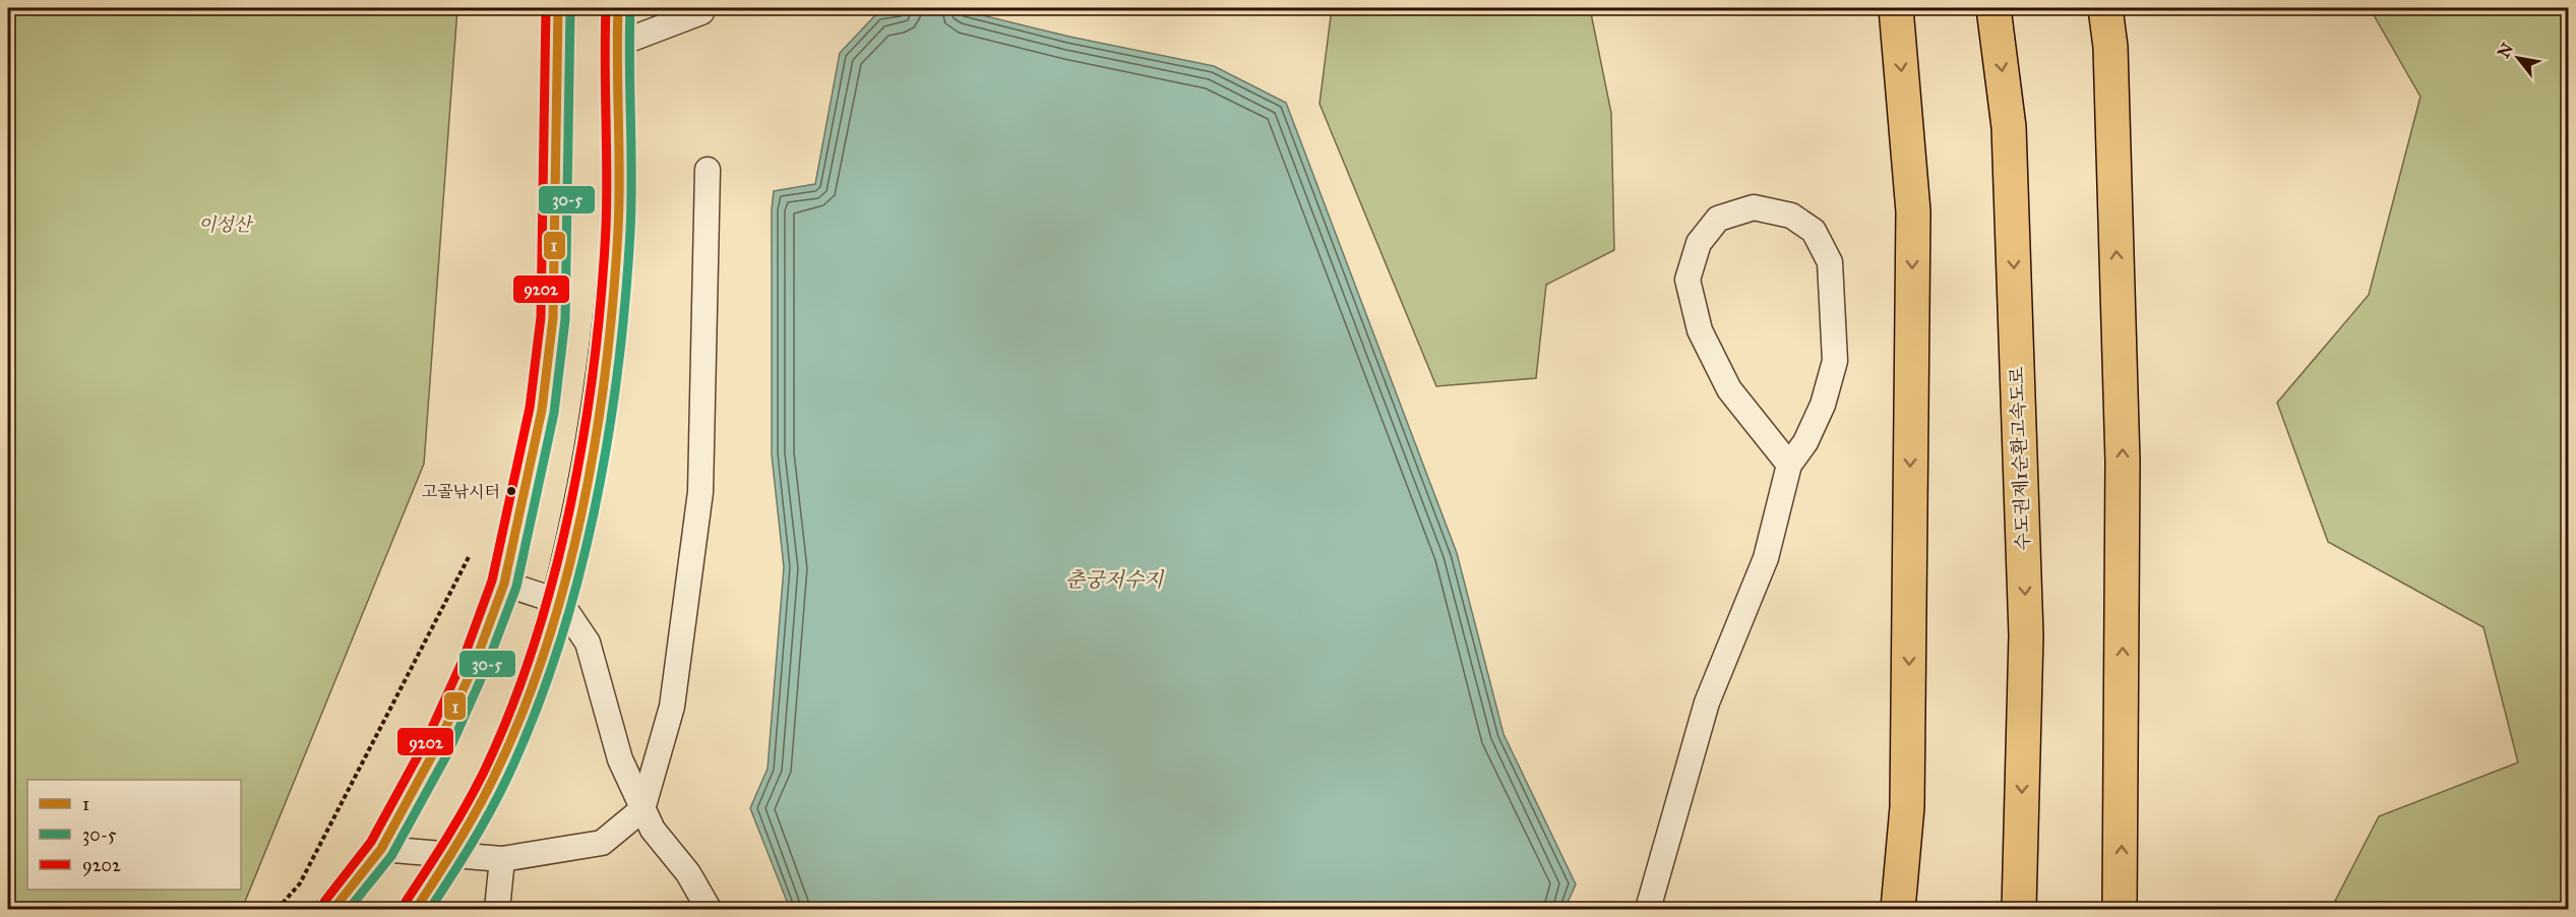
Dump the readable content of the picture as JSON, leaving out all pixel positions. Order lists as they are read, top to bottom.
{
  "streets": {
    "highway": ["수도권제1순환고속도로"]
  },
  "water": ["춘궁저수지"],
  "parks": ["이성산"],
  "places": ["고골낚시터"],
  "lines": ["transit line 1", "transit line 30-5", "transit line 9202"],
  "legend": ["1", "30-5", "9202"],
  "north": "top left"
}
